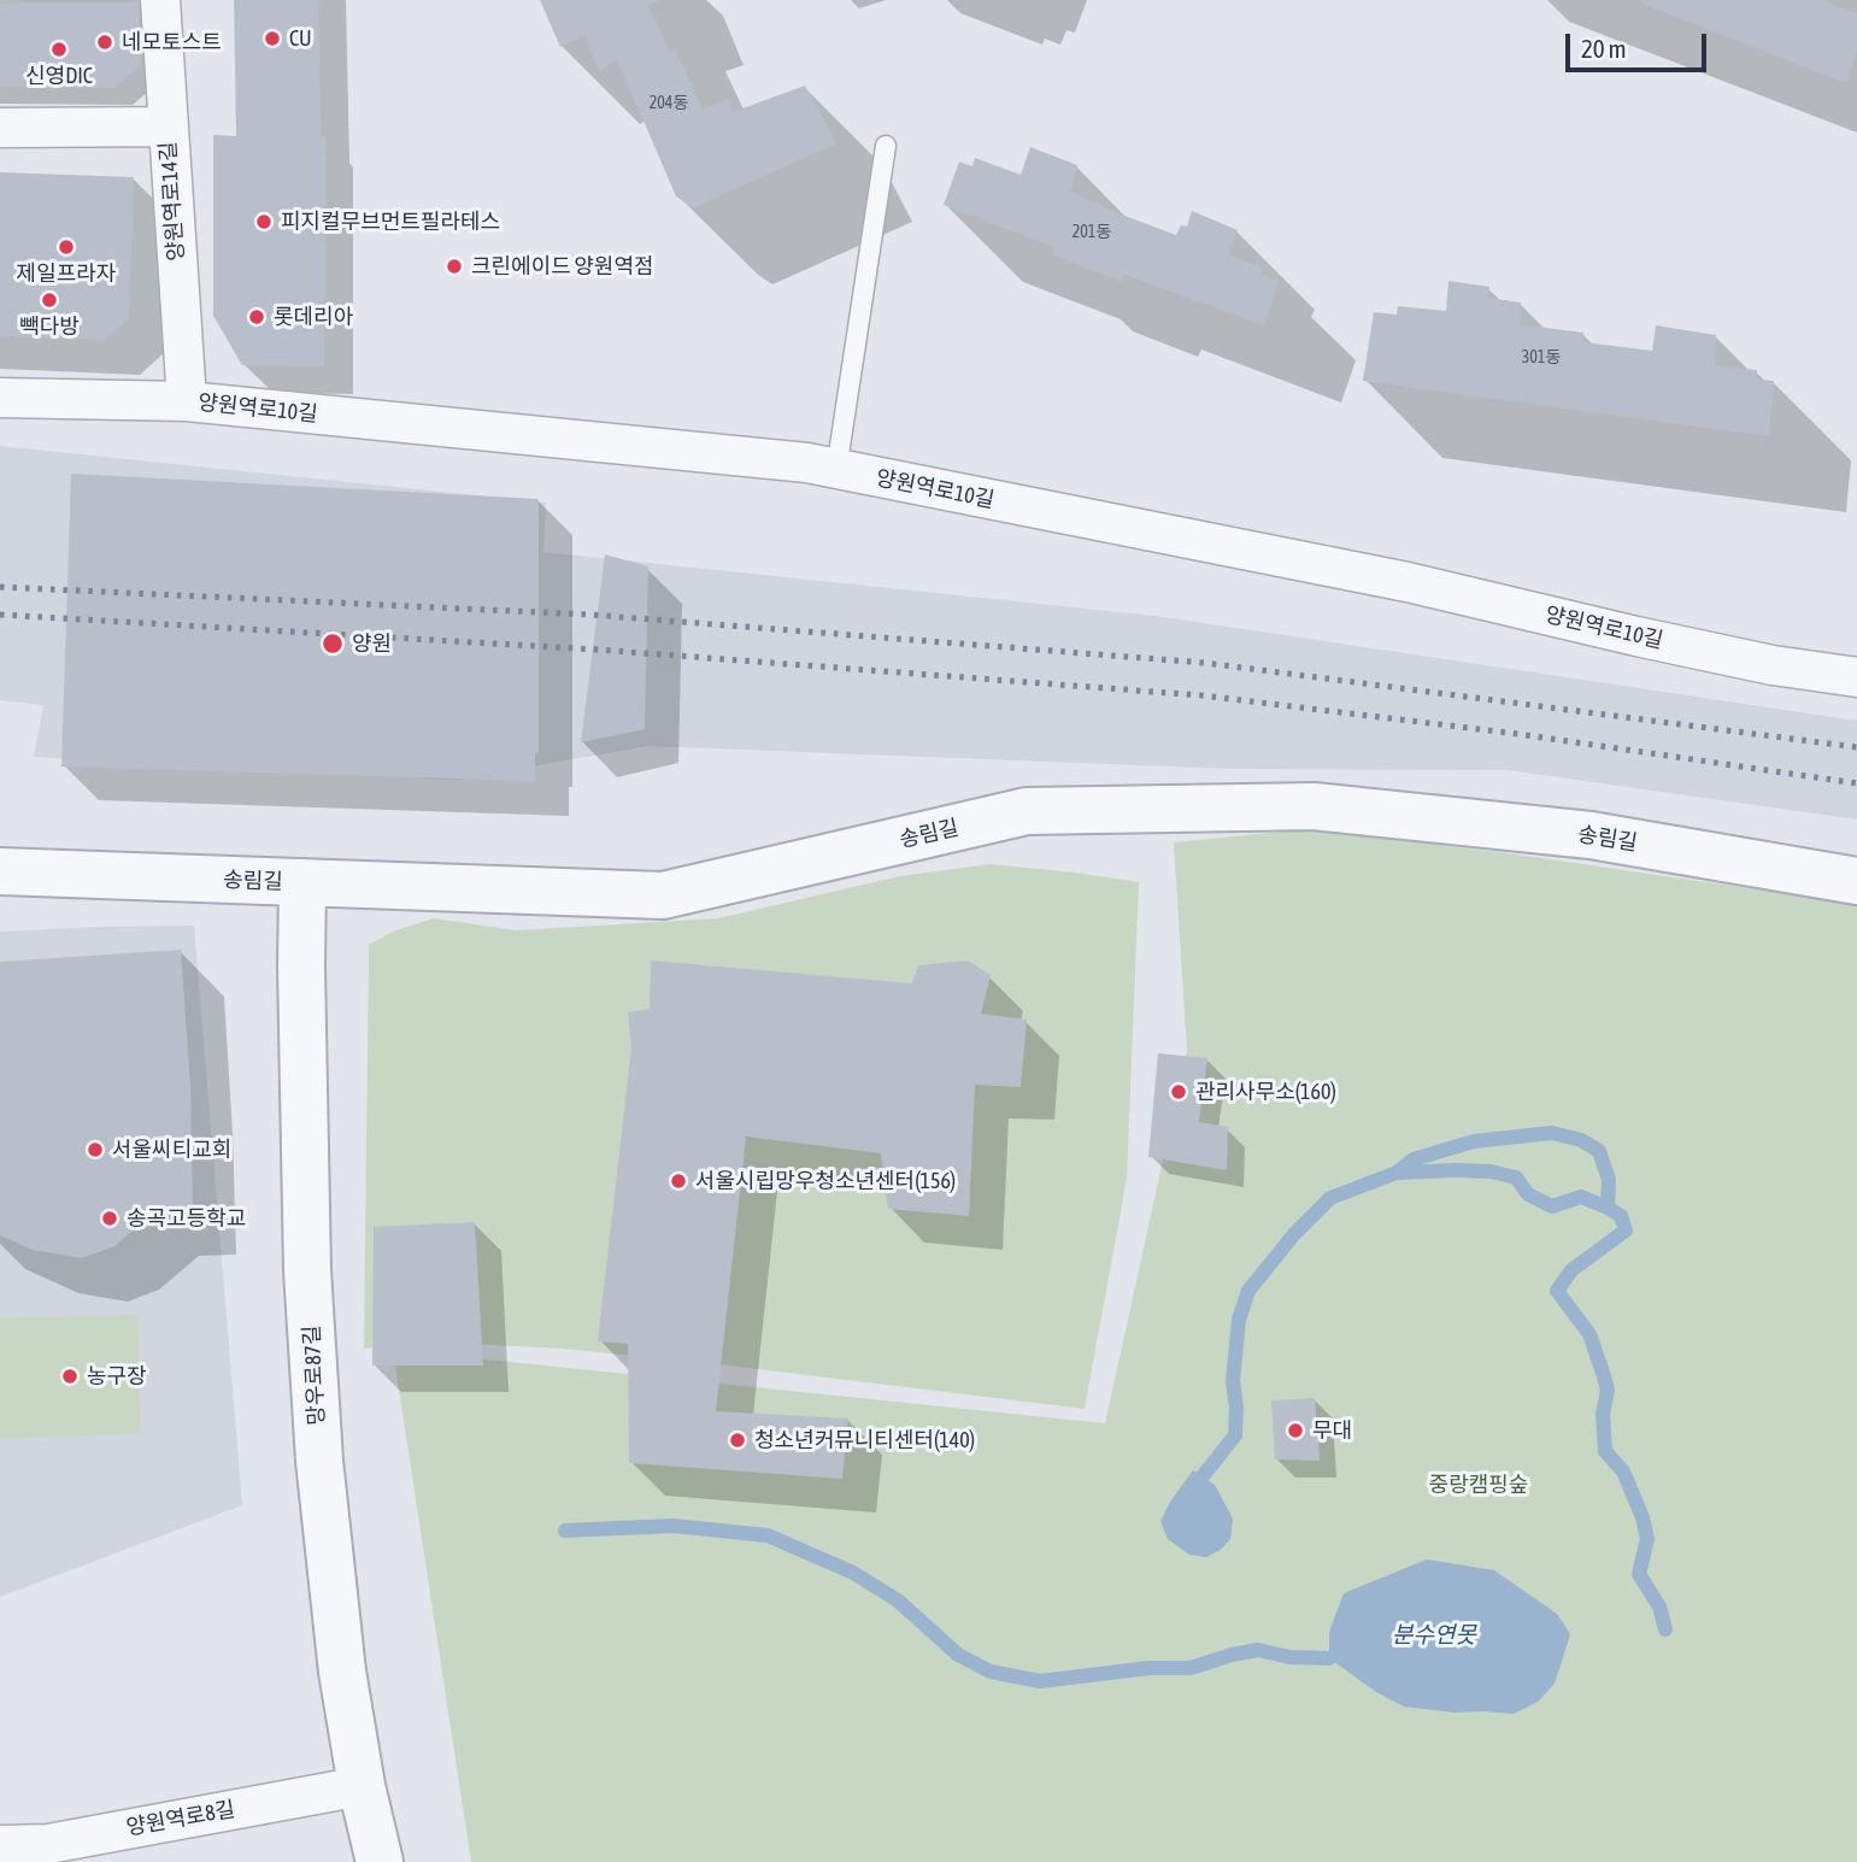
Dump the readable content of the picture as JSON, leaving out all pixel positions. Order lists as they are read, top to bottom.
{
  "streets": {
    "street": [
      "양원역로14길",
      "양원역로10길",
      "송림길",
      "망우로87길",
      "양원역로8길"
    ]
  },
  "crossings": [
    ["양원역로14길", "양원역로10길"],
    ["송림길", "망우로87길"],
    ["망우로87길", "양원역로8길"]
  ],
  "water": ["분수연못"],
  "parks": ["중랑캠핑숲"],
  "places": [
    "CU",
    "네모토스트",
    "신영DIC",
    "피지컬무브먼트필라테스",
    "제일프라자",
    "크린에이드 양원역점",
    "빽다방",
    "롯데리아",
    "양원",
    "관리사무소(160)",
    "서울씨티교회",
    "서울시립망우청소년센터(156)",
    "송곡고등학교",
    "농구장",
    "무대",
    "청소년커뮤니티센터(140)"
  ],
  "house_numbers": ["204동", "201동", "301동"],
  "scale_bar": "20 m"
}
